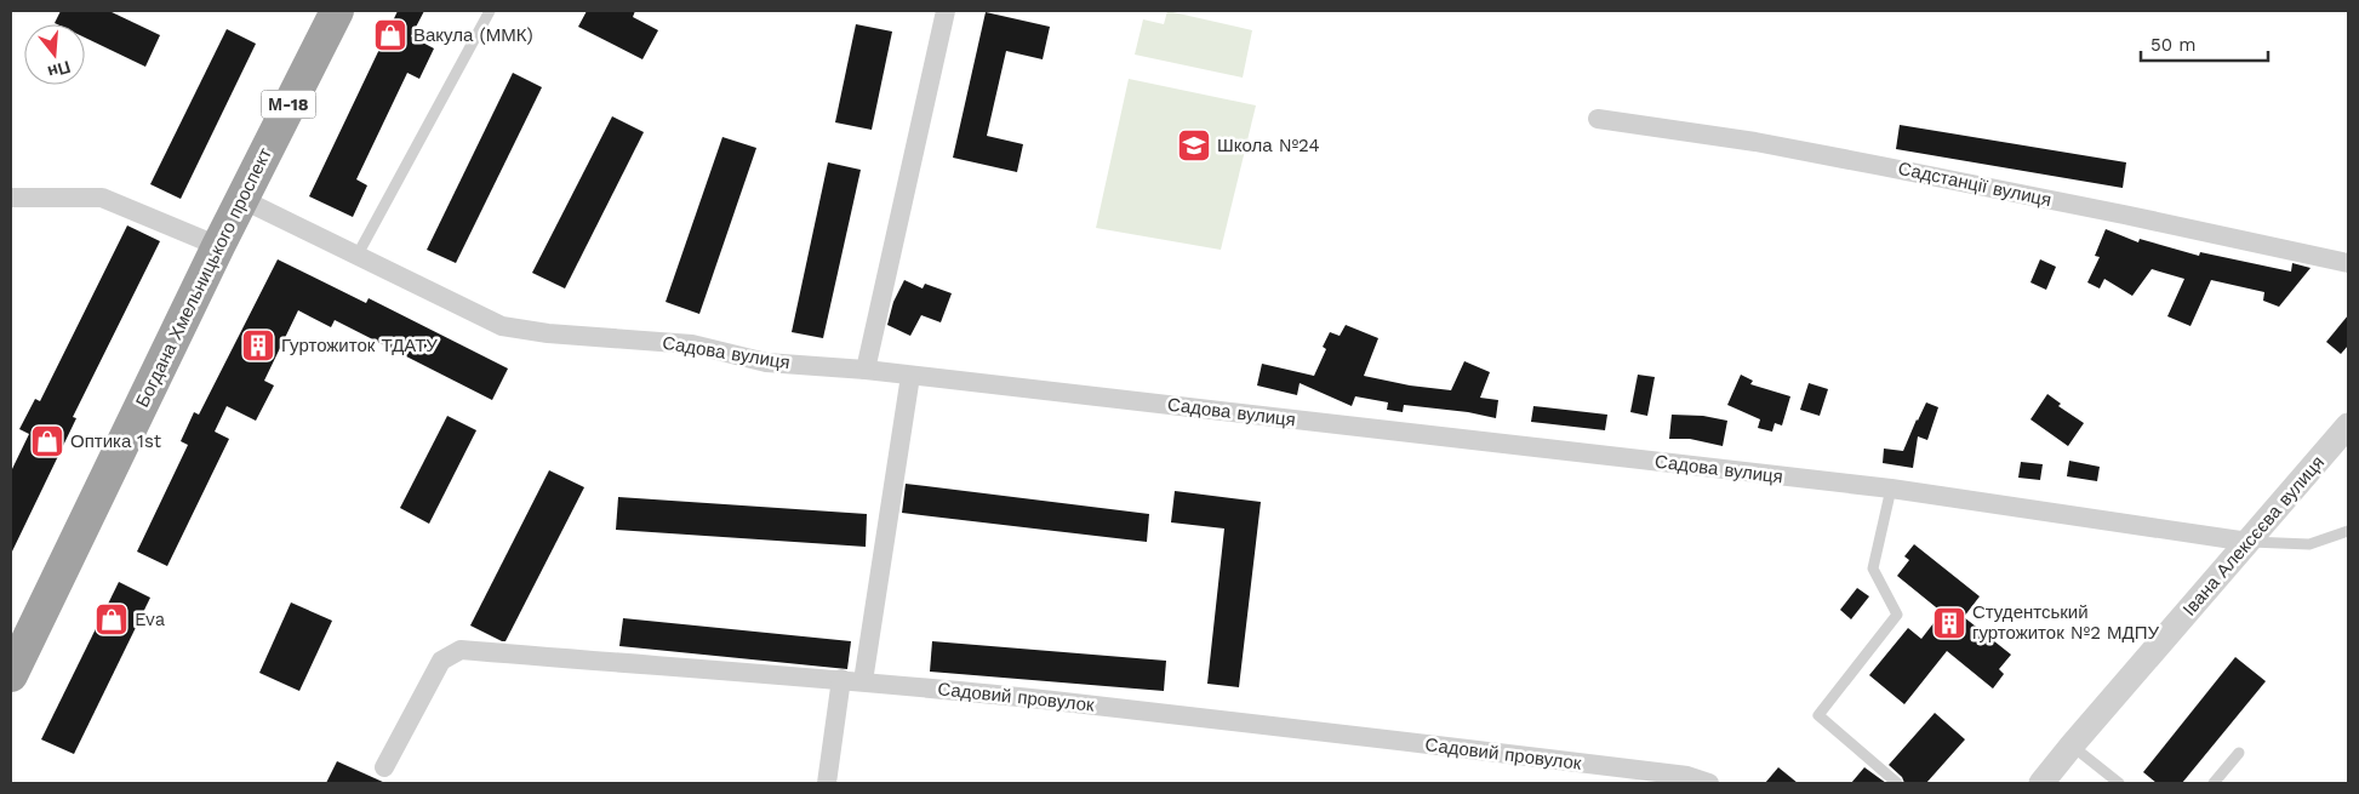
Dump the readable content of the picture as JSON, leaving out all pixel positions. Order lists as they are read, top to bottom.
{
  "streets": {
    "highway": ["М-18", "Богдана Хмельницького проспект"],
    "street": [
      "Садстанції вулиця",
      "Садова вулиця",
      "Івана Алексєєва вулиця",
      "Садовий провулок"
    ]
  },
  "crossings": [
    ["Богдана Хмельницького проспект", "Садова вулиця"],
    ["Садова вулиця", "Івана Алексєєва вулиця"]
  ],
  "places": {
    "shop": ["Вакула (ММК)", "Оптика 1st", "Eva"],
    "school or university": ["Школа №24"],
    "building": ["Гуртожиток ТДАТУ", "Студентський гуртожиток №2 МДПУ"]
  },
  "scale_bar": "50 m",
  "north": "bottom"
}
